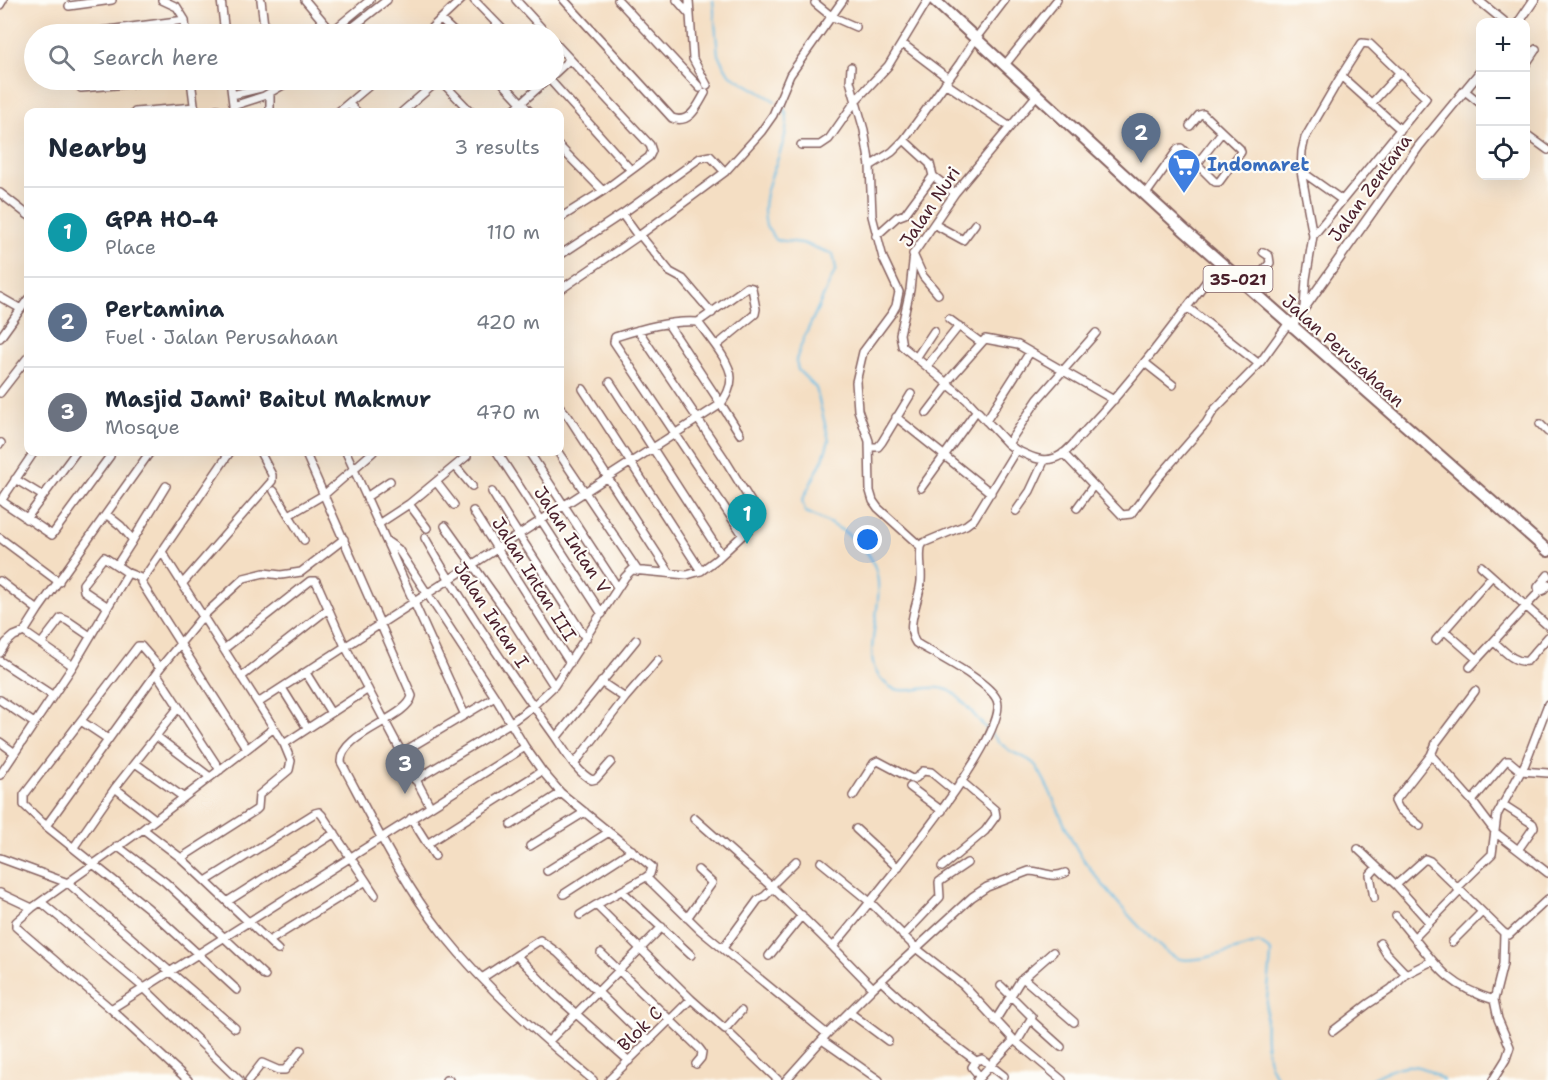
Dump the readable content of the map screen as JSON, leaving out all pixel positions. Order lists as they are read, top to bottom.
{
  "streets": {
    "main road": ["35-021", "Jalan Perusahaan"],
    "street": [
      "Jalan Zentana",
      "Jalan Nuri",
      "Jalan Intan V",
      "Jalan Intan III",
      "Jalan Intan I",
      "Blok C"
    ]
  },
  "crossings": [
    ["Jalan Zentana", "Jalan Perusahaan"],
    ["Jalan Nuri", "Jalan Perusahaan"]
  ],
  "places": {
    "supermarket": ["Indomaret"]
  },
  "page": {
    "map_buttons": ["+", "−"],
    "search": "Search here",
    "heading": ["Nearby", "3 results"],
    "pins": ["2", "1", "3"],
    "list": [
      {
        "mark": "1",
        "name": "GPA HO-4",
        "note": "Place",
        "value": "110 m"
      },
      {
        "mark": "2",
        "name": "Pertamina",
        "note": "Fuel · Jalan Perusahaan",
        "value": "420 m"
      },
      {
        "mark": "3",
        "name": "Masjid Jami' Baitul Makmur",
        "note": "Mosque",
        "value": "470 m"
      }
    ]
  }
}
